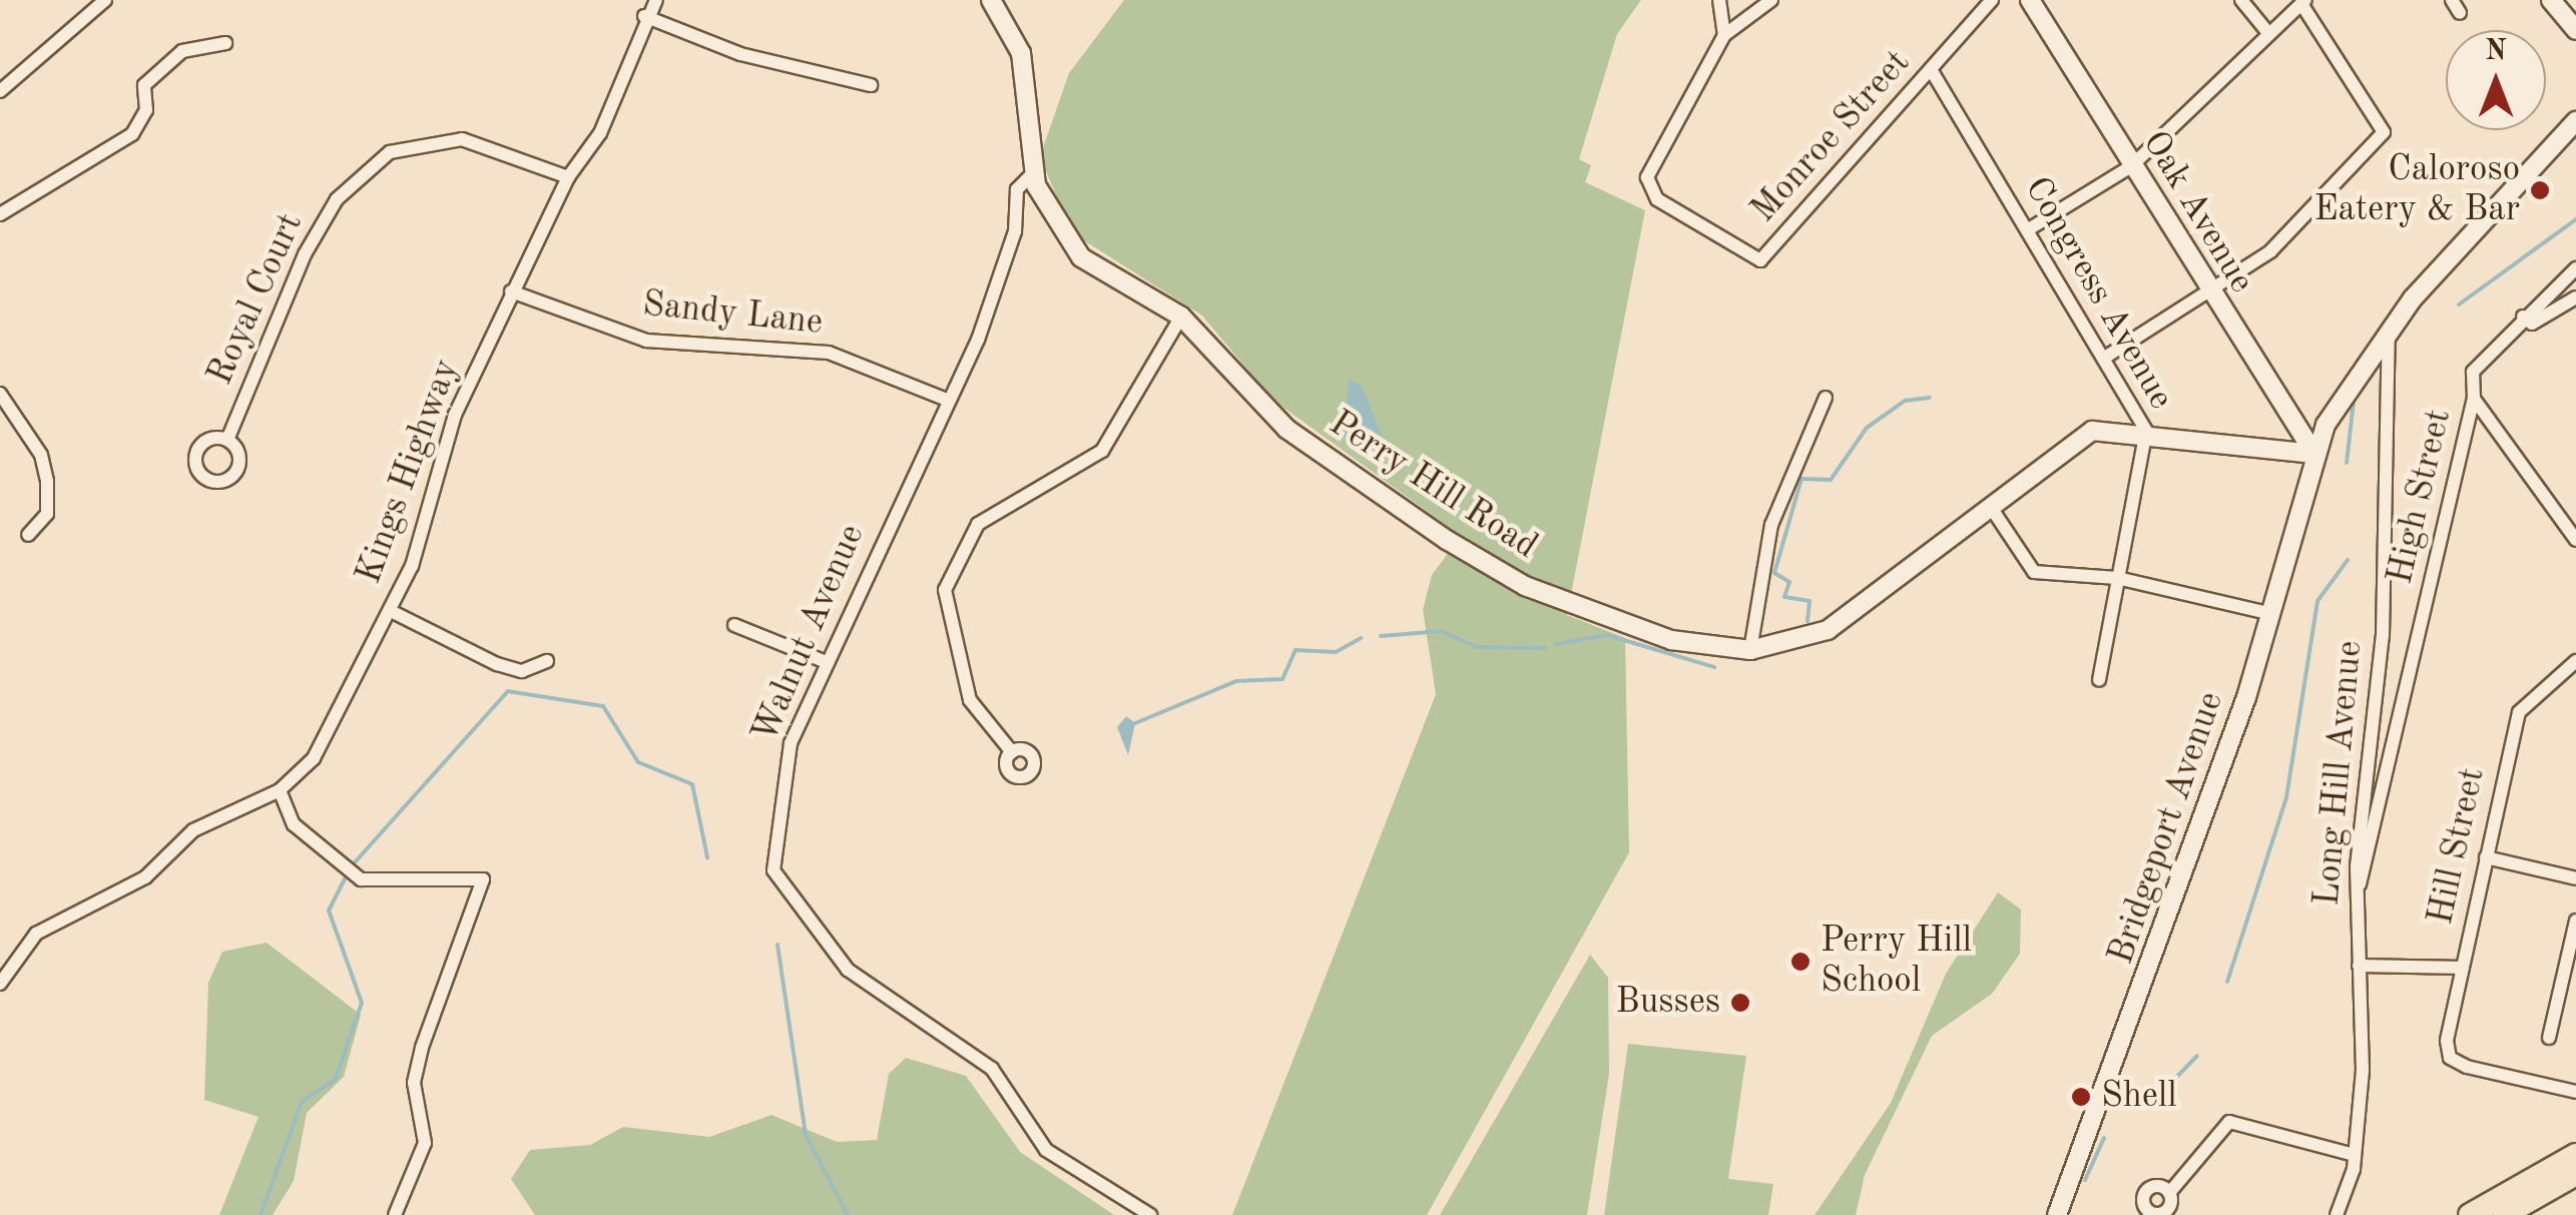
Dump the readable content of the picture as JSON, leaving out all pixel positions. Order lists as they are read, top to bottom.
{
  "streets": {
    "street": [
      "Monroe Street",
      "Oak Avenue",
      "Congress Avenue",
      "Royal Court",
      "Sandy Lane",
      "Kings Highway",
      "Perry Hill Road",
      "High Street",
      "Walnut Avenue",
      "Long Hill Avenue",
      "Bridgeport Avenue",
      "Hill Street"
    ]
  },
  "crossings": [
    ["Monroe Street", "Congress Avenue"],
    ["Oak Avenue", "Perry Hill Road"],
    ["Oak Avenue", "Bridgeport Avenue"],
    ["Congress Avenue", "Perry Hill Road"],
    ["Royal Court", "Kings Highway"],
    ["Sandy Lane", "Kings Highway"],
    ["Sandy Lane", "Walnut Avenue"],
    ["Perry Hill Road", "Walnut Avenue"],
    ["Perry Hill Road", "Bridgeport Avenue"],
    ["High Street", "Long Hill Avenue"],
    ["Long Hill Avenue", "Bridgeport Avenue"],
    ["Long Hill Avenue", "Hill Street"]
  ],
  "places": [
    "Caloroso Eatery & Bar",
    "Perry Hill School",
    "Busses",
    "Shell"
  ],
  "north": "top"
}
